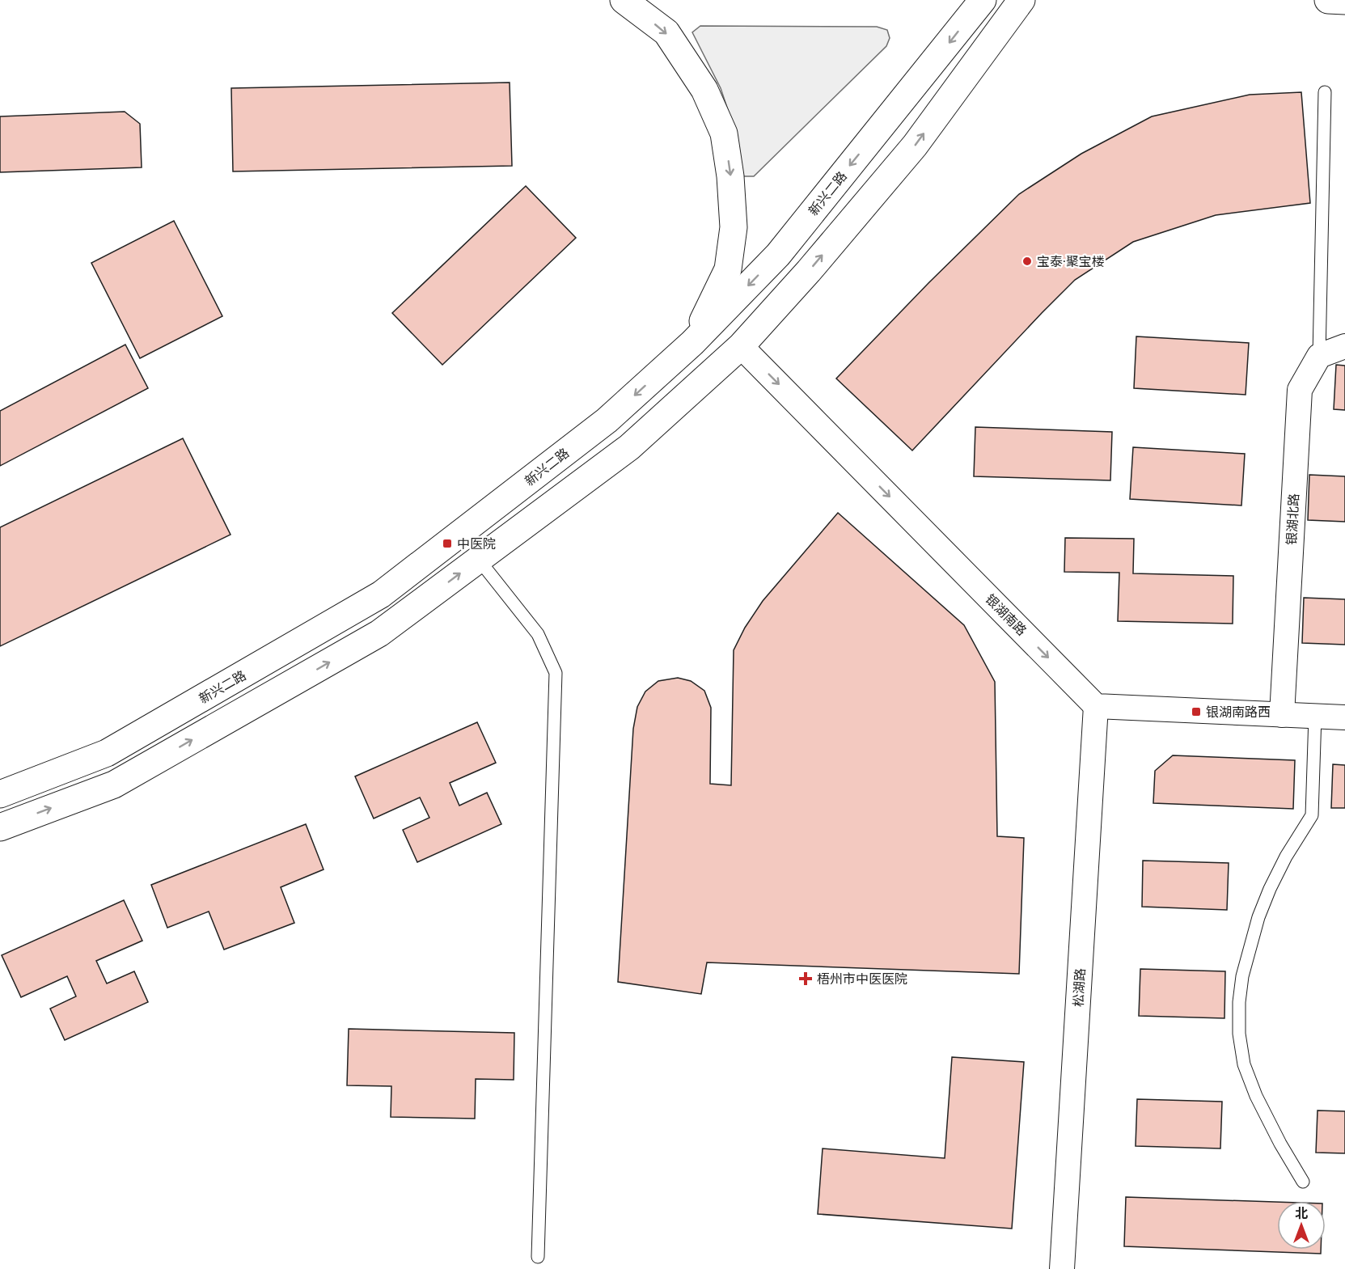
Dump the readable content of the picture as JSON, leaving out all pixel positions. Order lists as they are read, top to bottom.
{
  "streets": {
    "main road": ["新兴二路"],
    "street": ["银湖北路", "银湖南路", "松湖路"]
  },
  "crossings": [
    ["银湖南路", "松湖路"]
  ],
  "one_way": ["银湖南路"],
  "places": {
    "other": ["宝泰·聚宝楼"],
    "transit": ["中医院", "银湖南路西"],
    "health": ["梧州市中医医院"]
  },
  "north": "top"
}
